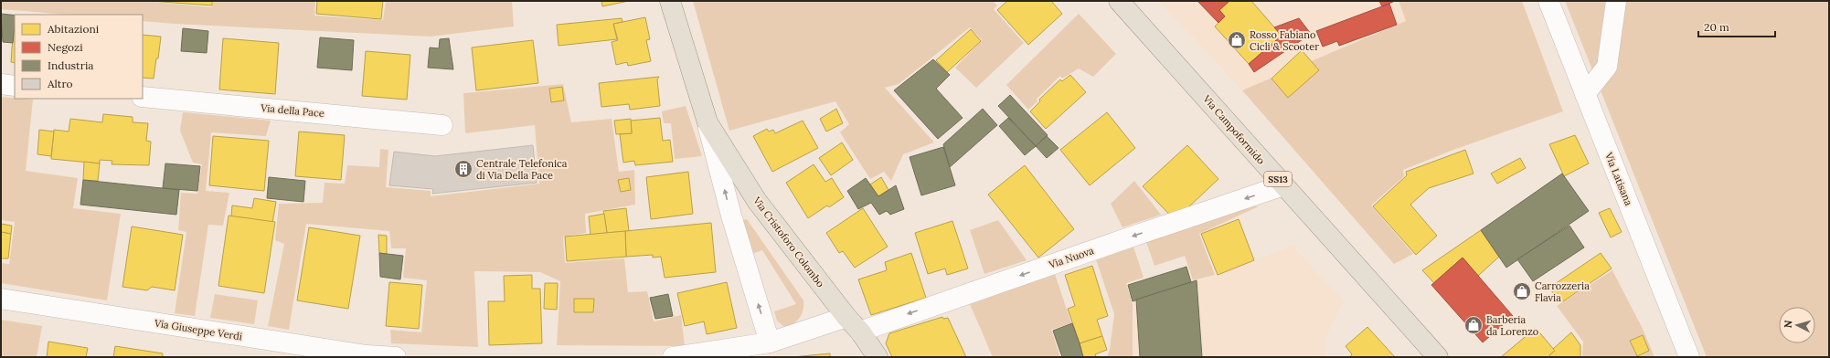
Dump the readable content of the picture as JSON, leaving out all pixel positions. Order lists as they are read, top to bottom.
{
  "streets": {
    "main road": ["Via Campoformido", "SS13", "Via Cristoforo Colombo"],
    "street": [
      "Via della Pace",
      "Via Latisana",
      "Via Nuova",
      "Via Giuseppe Verdi"
    ]
  },
  "crossings": [
    ["Via Campoformido", "Via Nuova"],
    ["Via Cristoforo Colombo", "Via Nuova"]
  ],
  "one_way": ["Via Nuova"],
  "places": {
    "shop": ["Rosso Fabiano Cicli & Scooter", "Carrozzeria Flavia", "Barberia da Lorenzo"],
    "building": ["Centrale Telefonica di Via Della Pace"]
  },
  "legend": [
    "Abitazioni",
    "Negozi",
    "Industria",
    "Altro"
  ],
  "scale_bar": "20 m",
  "north": "left"
}
